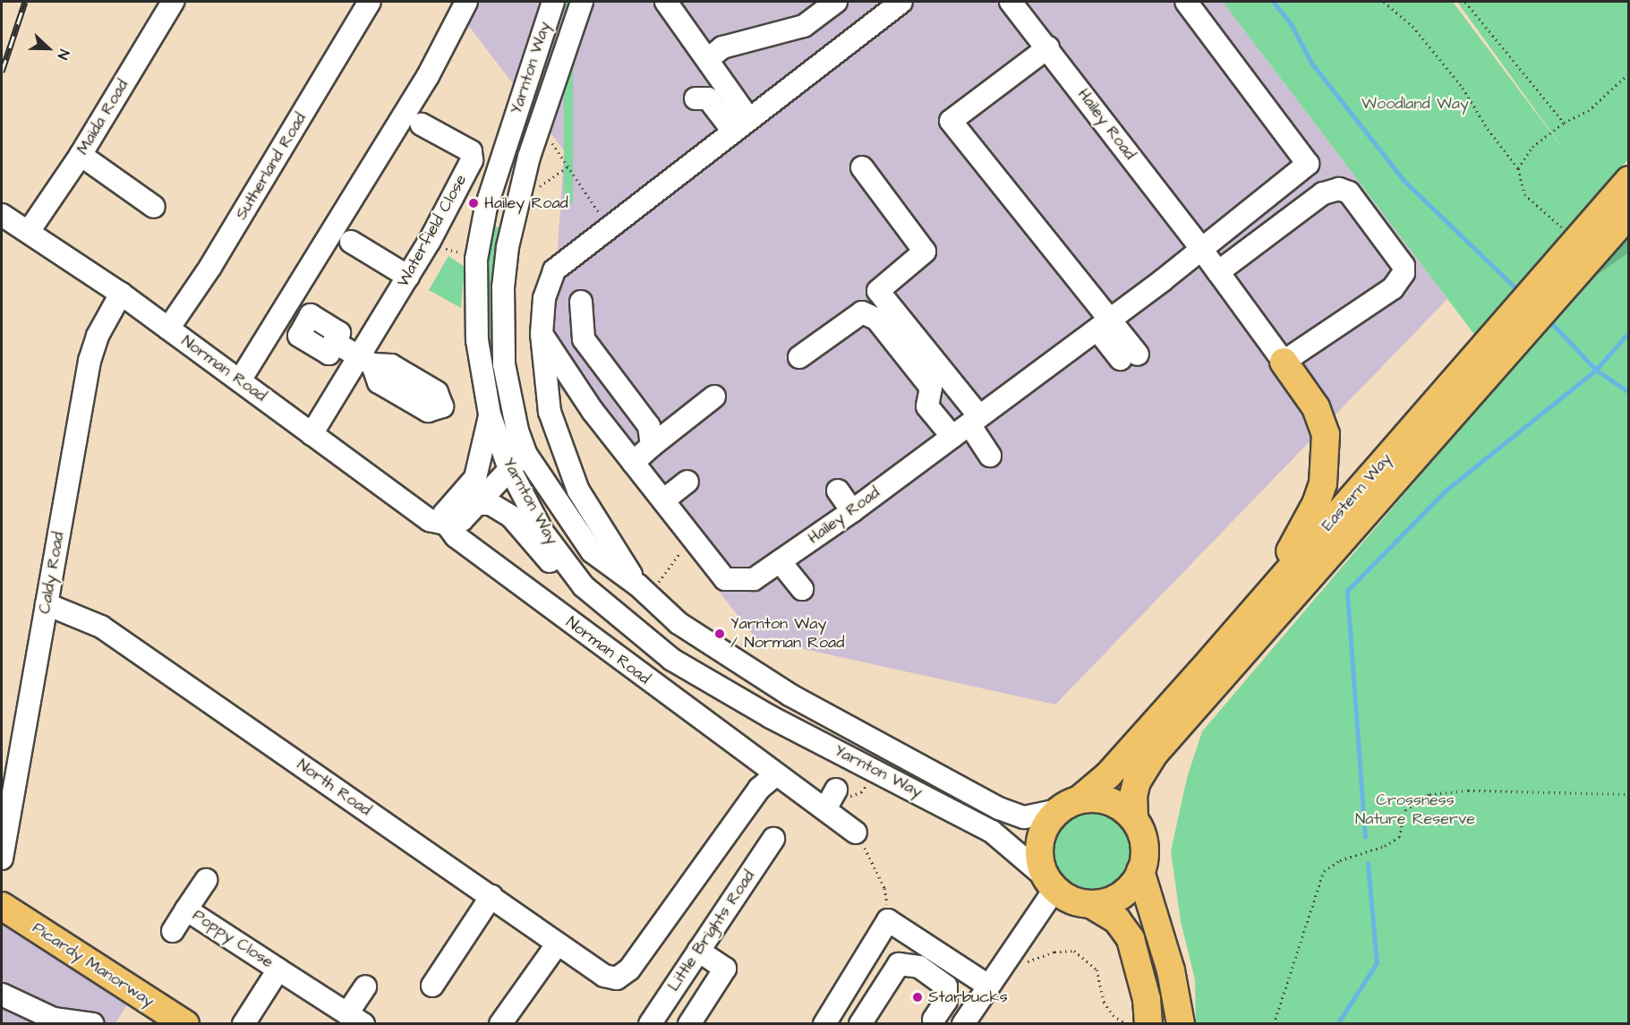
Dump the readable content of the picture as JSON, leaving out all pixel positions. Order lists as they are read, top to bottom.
{
  "streets": {
    "main road": ["Eastern Way", "Picardy Manorway"],
    "street": [
      "Yarnton Way",
      "Maida Road",
      "Hailey Road",
      "Sutherland Road",
      "Waterfield Close",
      "Norman Road",
      "Caldy Road",
      "North Road",
      "Little Brights Road",
      "Poppy Close"
    ]
  },
  "crossings": [
    ["Yarnton Way", "Eastern Way"],
    ["Maida Road", "Norman Road"],
    ["Sutherland Road", "Norman Road"],
    ["Waterfield Close", "Norman Road"],
    ["Norman Road", "Caldy Road"],
    ["Norman Road", "North Road"],
    ["Caldy Road", "North Road"]
  ],
  "parks": ["Woodland Way", "Crossness Nature Reserve"],
  "places": ["Hailey Road", "Yarnton Way / Norman Road", "Starbucks"],
  "north": "right"
}
